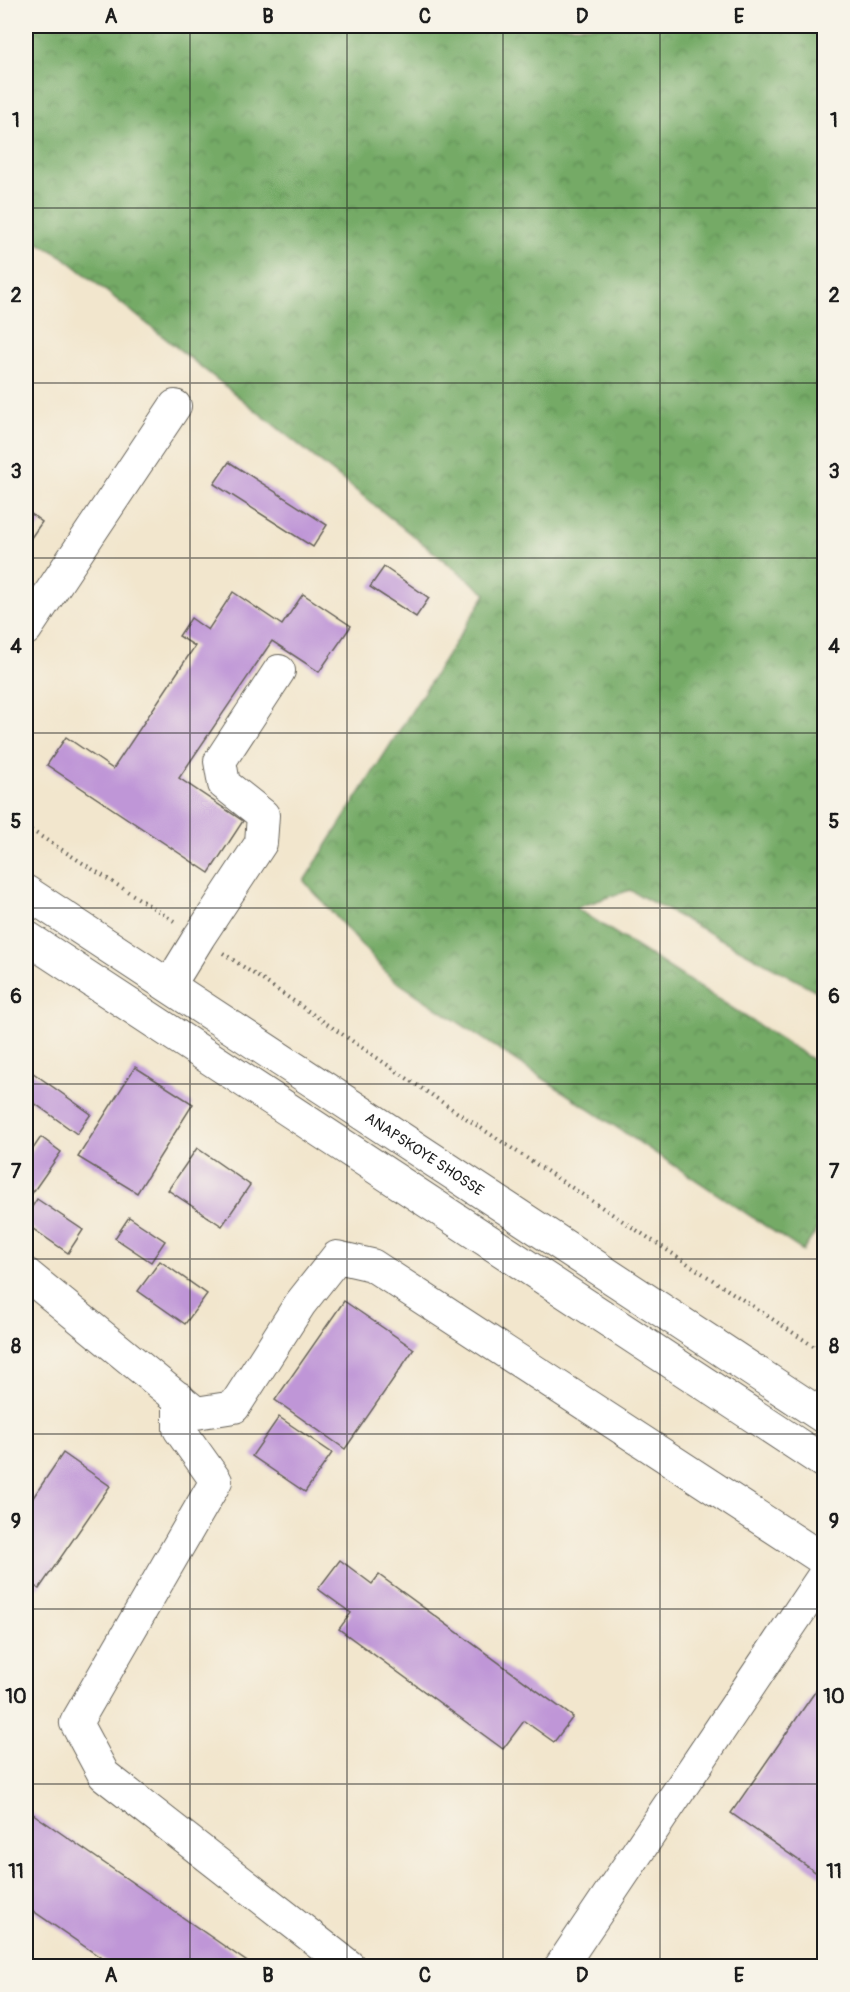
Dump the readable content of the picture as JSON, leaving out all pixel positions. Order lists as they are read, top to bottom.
{
  "streets": {
    "highway": ["ANAPSKOYE SHOSSE"]
  },
  "grid": {
    "columns": [
      "A",
      "B",
      "C",
      "D",
      "E"
    ],
    "rows": [
      "1",
      "2",
      "3",
      "4",
      "5",
      "6",
      "7",
      "8",
      "9",
      "10",
      "11"
    ]
  }
}
